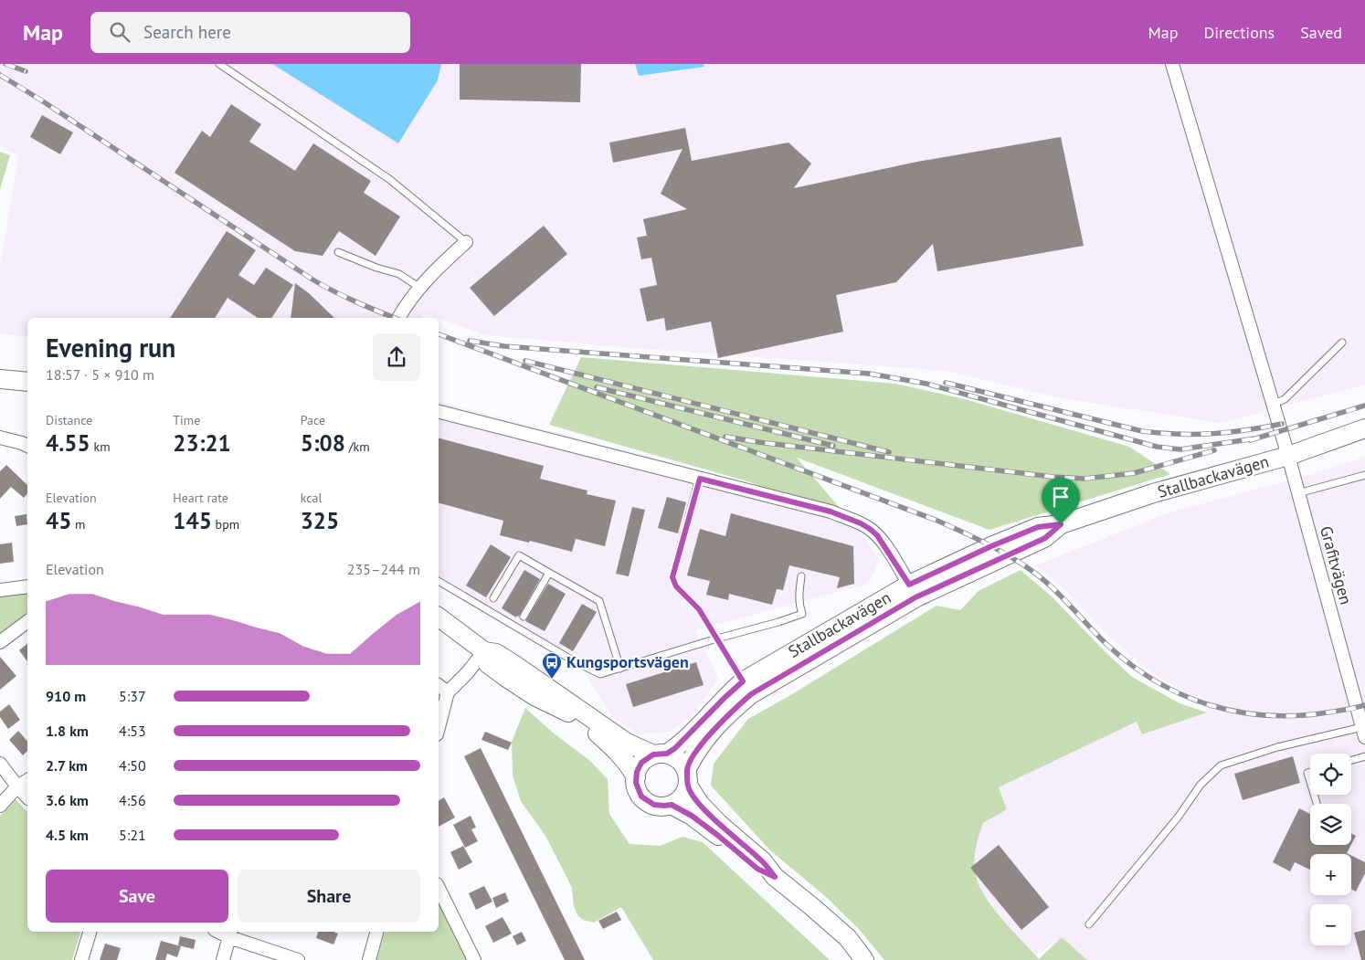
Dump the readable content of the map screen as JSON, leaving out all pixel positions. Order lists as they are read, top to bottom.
{
  "streets": {
    "street": ["Stallbackavägen", "Grafitvägen"]
  },
  "crossings": [
    ["Stallbackavägen", "Grafitvägen"]
  ],
  "places": {
    "bus stop": ["Kungsportsvägen"]
  },
  "page": {
    "header": "Map",
    "search": "Search here",
    "nav": ["Map", "Directions", "Saved"],
    "heading": ["Evening run", "18:57 · 5 × 910 m"],
    "stats": [
      ["Distance", "4.55 km"],
      ["Time", "23:21"],
      ["Pace", "5:08 /km"],
      ["Elevation", "45 m"],
      ["Heart rate", "145 bpm"],
      ["kcal", "325"]
    ],
    "chart": ["Elevation", "235–244 m"],
    "list": [
      {
        "name": "910 m",
        "note": "5:37"
      },
      {
        "name": "1.8 km",
        "note": "4:53"
      },
      {
        "name": "2.7 km",
        "note": "4:50"
      },
      {
        "name": "3.6 km",
        "note": "4:56"
      },
      {
        "name": "4.5 km",
        "note": "5:21"
      }
    ],
    "map_buttons": ["+", "−"],
    "buttons": ["Save", "Share"]
  }
}
